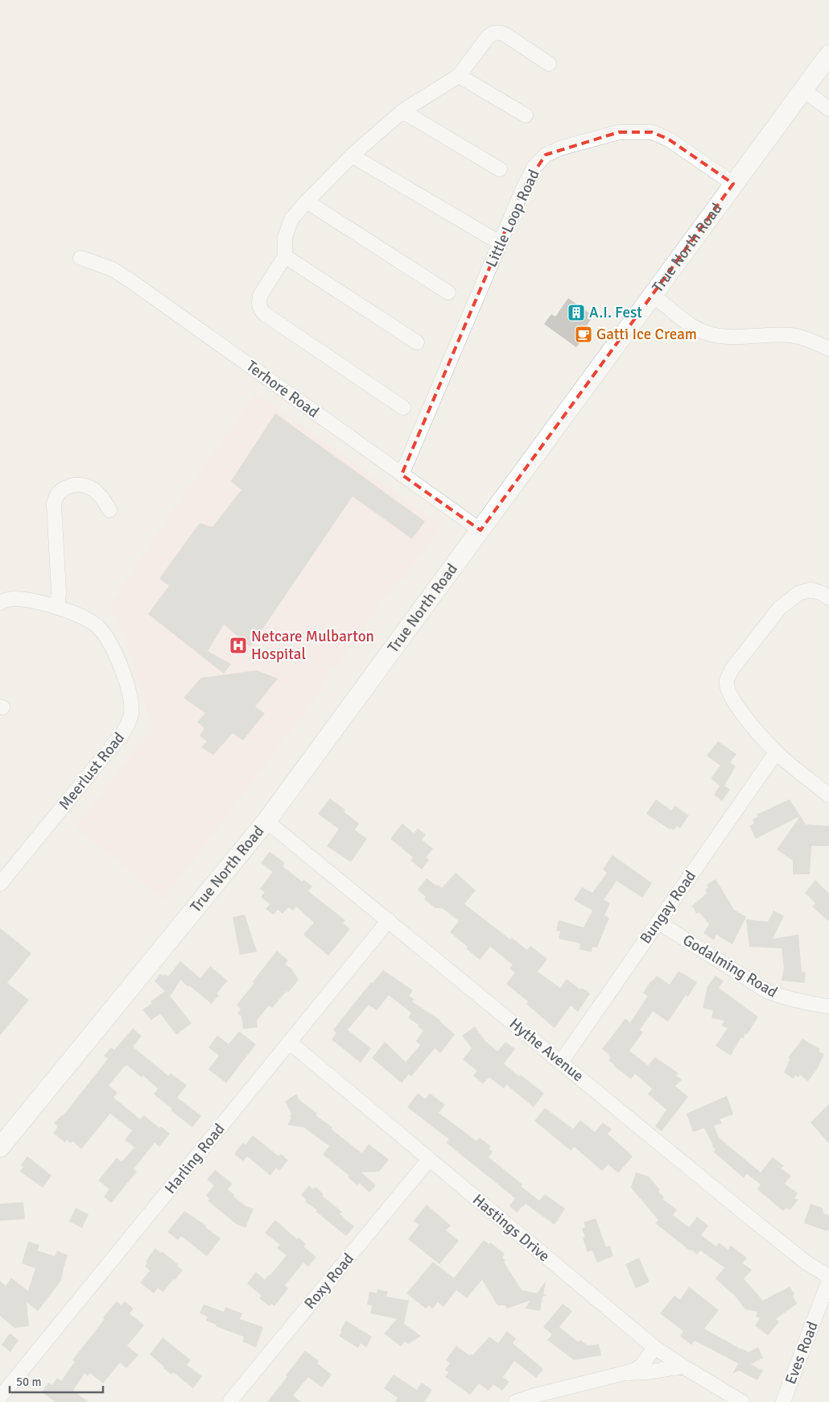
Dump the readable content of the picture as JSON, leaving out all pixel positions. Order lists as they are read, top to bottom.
{
  "streets": {
    "main road": ["True North Road"],
    "street": [
      "Little Loop Road",
      "Terhore Road",
      "Meerlust Road",
      "Bungay Road",
      "Godalming Road",
      "Hythe Avenue",
      "Harling Road",
      "Hastings Drive",
      "Roxy Road",
      "Eves Road"
    ]
  },
  "crossings": [
    ["Little Loop Road", "True North Road"],
    ["Little Loop Road", "Terhore Road"],
    ["True North Road", "Terhore Road"],
    ["True North Road", "Hythe Avenue"],
    ["Bungay Road", "Godalming Road"],
    ["Bungay Road", "Hythe Avenue"],
    ["Hythe Avenue", "Harling Road"],
    ["Harling Road", "Hastings Drive"],
    ["Hastings Drive", "Roxy Road"]
  ],
  "places": {
    "building": ["A.I. Fest"],
    "cafe": ["Gatti Ice Cream"],
    "hospital": ["Netcare Mulbarton Hospital"]
  },
  "scale_bar": "50 m"
}
